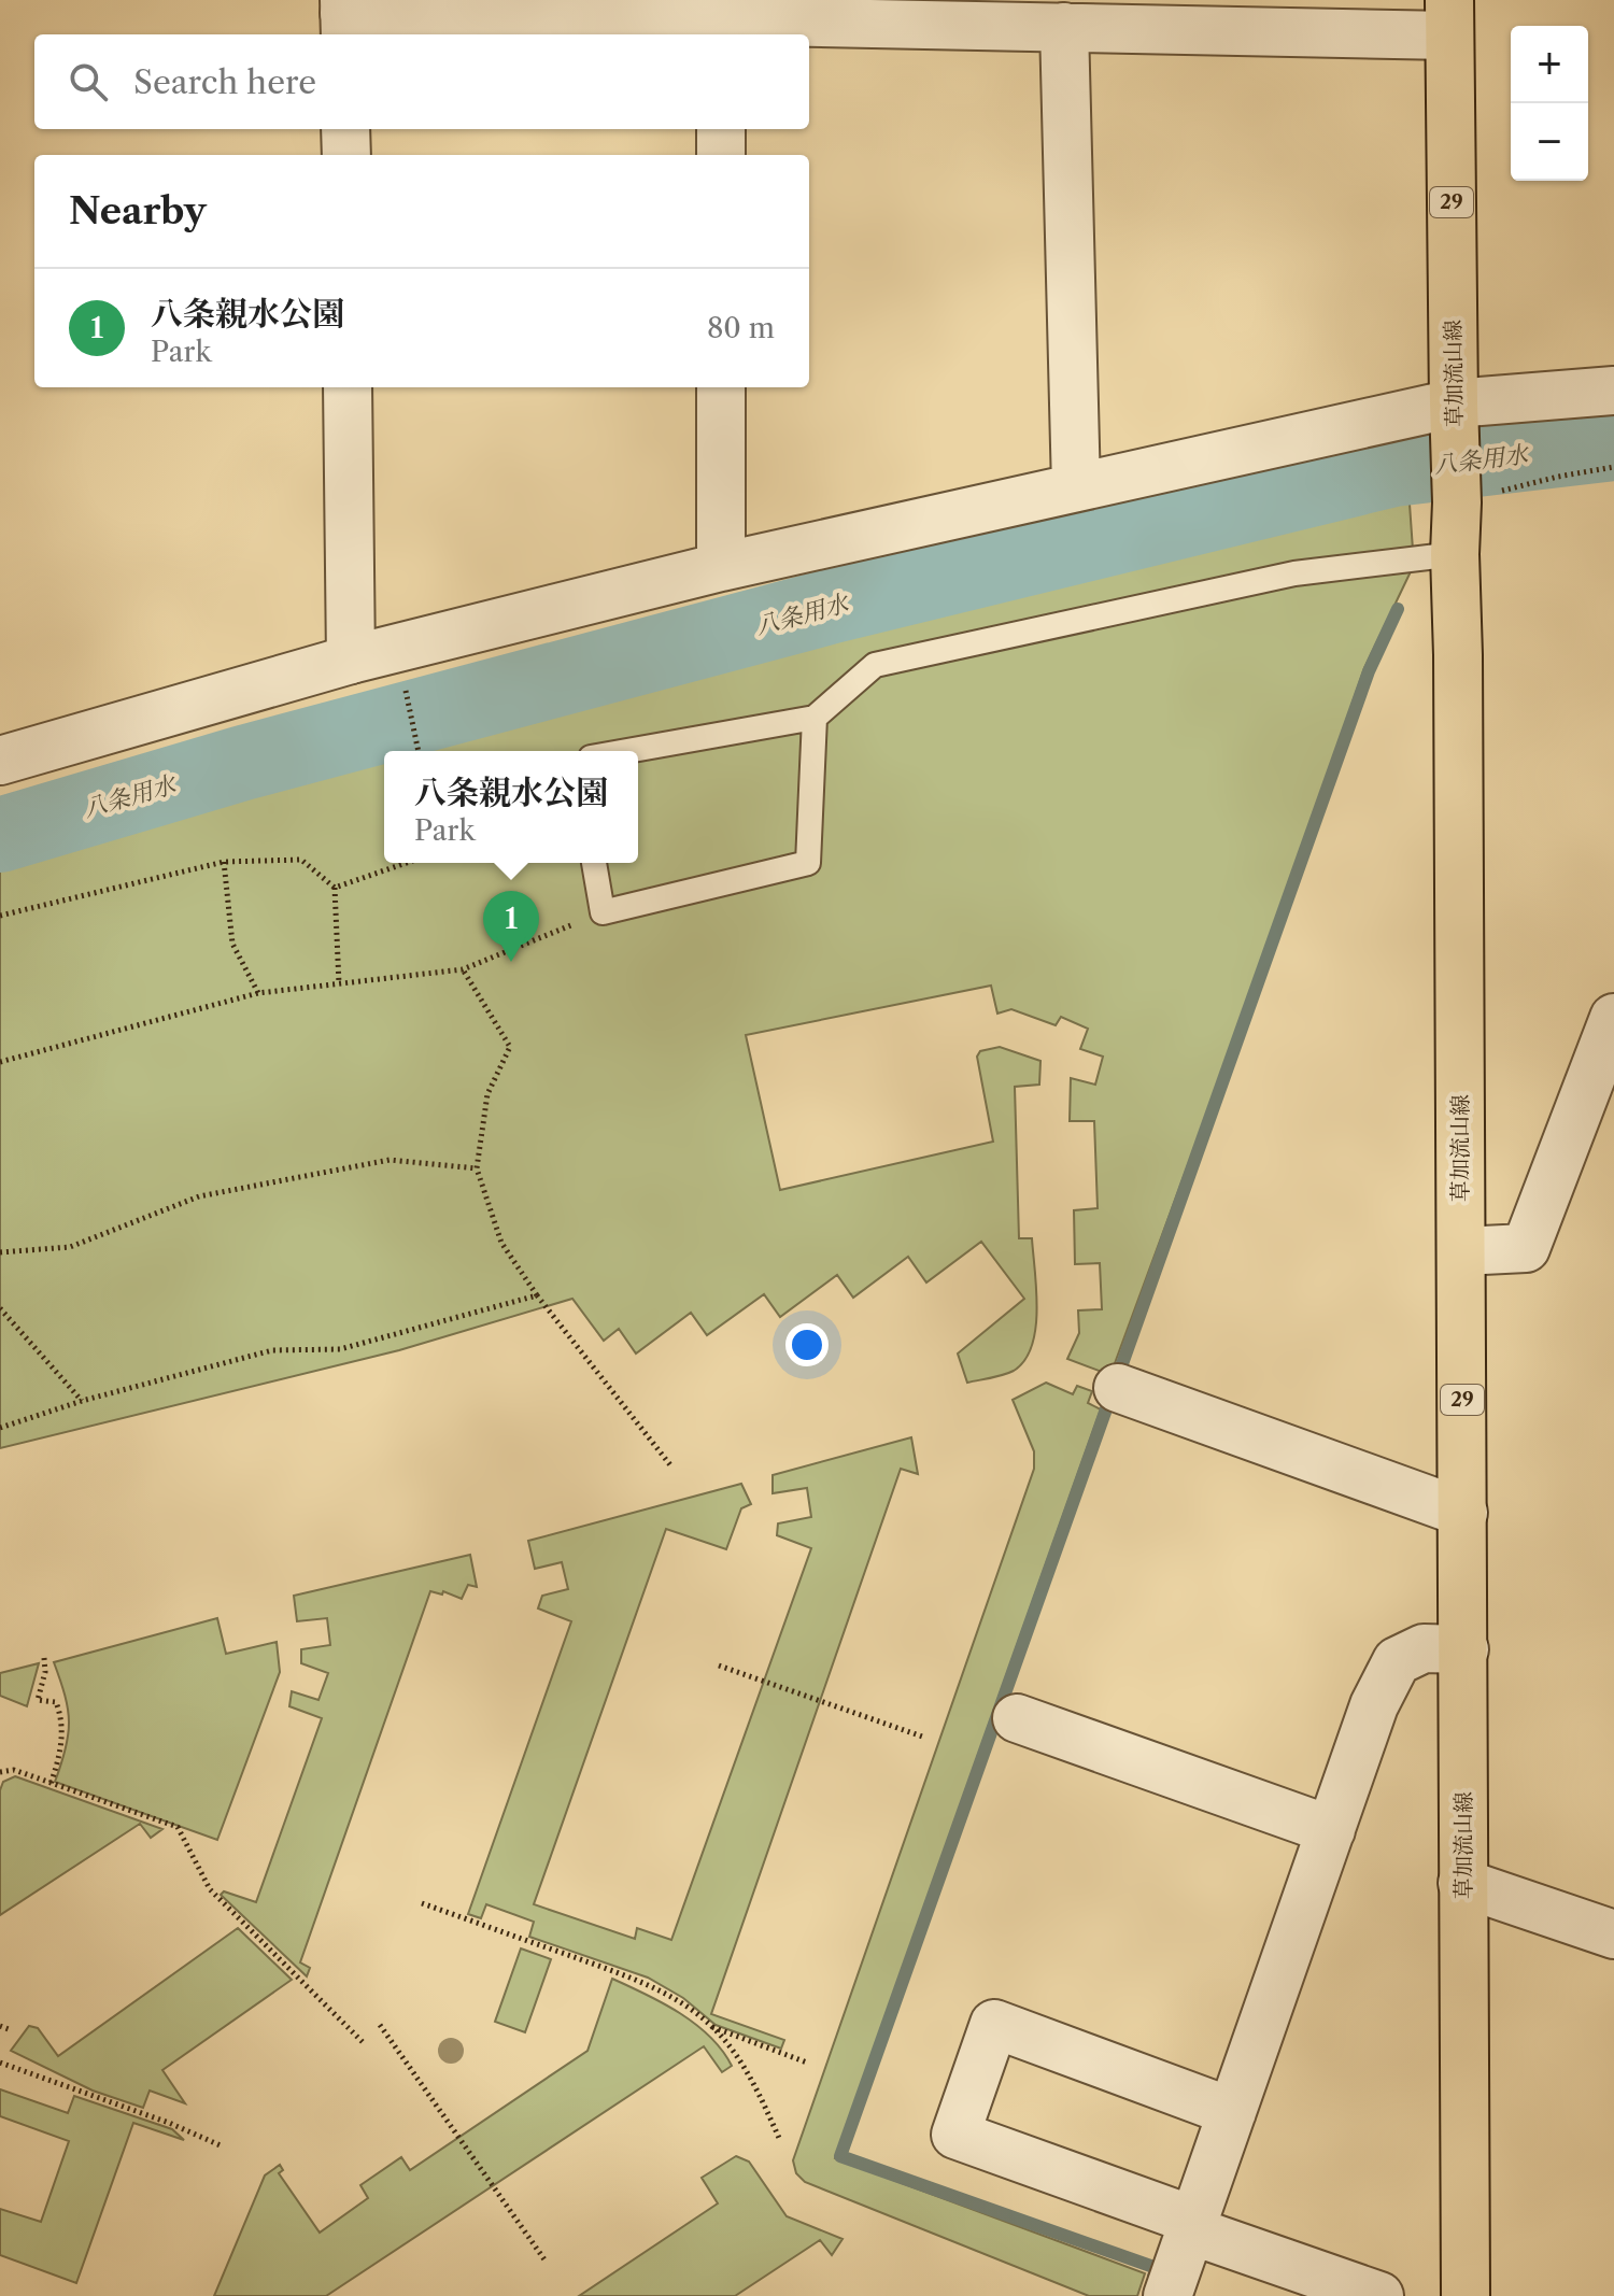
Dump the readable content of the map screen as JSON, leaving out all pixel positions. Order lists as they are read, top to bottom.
{
  "streets": {
    "main road": ["29", "草加流山線"]
  },
  "water": ["八条用水"],
  "page": {
    "map_buttons": ["+", "−"],
    "search": "Search here",
    "heading": "Nearby",
    "list": [
      {
        "mark": "1",
        "name": "八条親水公園",
        "note": "Park",
        "value": "80 m"
      }
    ],
    "popup": ["八条親水公園", "Park"],
    "pins": "1"
  }
}
